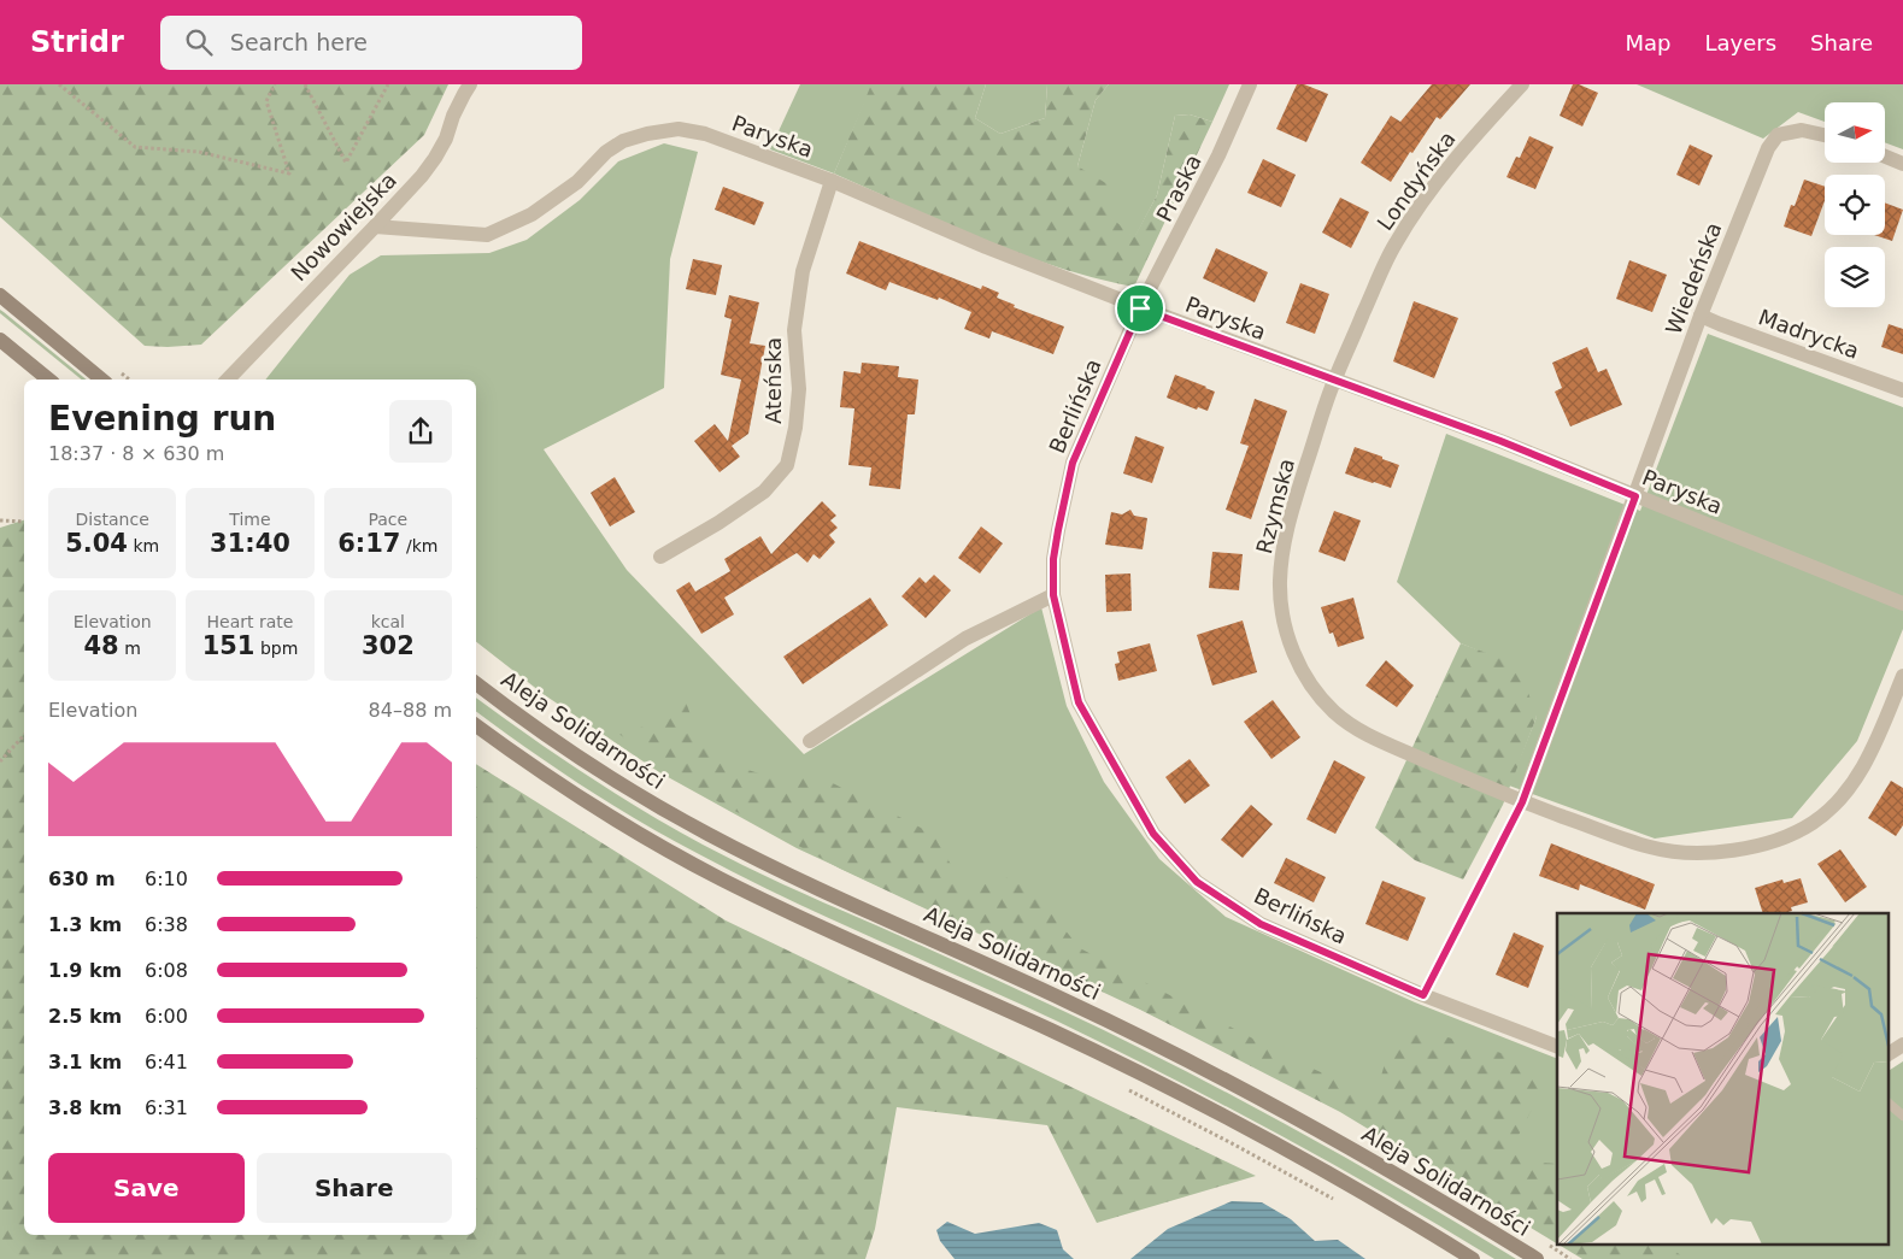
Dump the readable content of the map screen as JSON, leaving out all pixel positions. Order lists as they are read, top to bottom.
{
  "streets": {
    "main road": ["Aleja Solidarności"],
    "street": [
      "Paryska",
      "Londyńska",
      "Praska",
      "Nowowiejska",
      "Wiedeńska",
      "Madrycka",
      "Ateńska",
      "Berlińska",
      "Rzymska"
    ]
  },
  "crossings": [
    ["Paryska", "Londyńska"],
    ["Paryska", "Praska"],
    ["Paryska", "Nowowiejska"],
    ["Paryska", "Wiedeńska"],
    ["Paryska", "Ateńska"],
    ["Paryska", "Berlińska"],
    ["Paryska", "Rzymska"],
    ["Londyńska", "Rzymska"],
    ["Praska", "Berlińska"],
    ["Wiedeńska", "Madrycka"]
  ],
  "north": "right",
  "page": {
    "header": "Stridr",
    "search": "Search here",
    "nav": ["Map", "Layers", "Share"],
    "heading": ["Evening run", "18:37 · 8 × 630 m"],
    "stats": [
      ["Distance", "5.04 km"],
      ["Time", "31:40"],
      ["Pace", "6:17 /km"],
      ["Elevation", "48 m"],
      ["Heart rate", "151 bpm"],
      ["kcal", "302"]
    ],
    "chart": ["Elevation", "84–88 m"],
    "list": [
      {
        "name": "630 m",
        "note": "6:10"
      },
      {
        "name": "1.3 km",
        "note": "6:38"
      },
      {
        "name": "1.9 km",
        "note": "6:08"
      },
      {
        "name": "2.5 km",
        "note": "6:00"
      },
      {
        "name": "3.1 km",
        "note": "6:41"
      },
      {
        "name": "3.8 km",
        "note": "6:31"
      }
    ],
    "buttons": ["Save", "Share"]
  }
}
